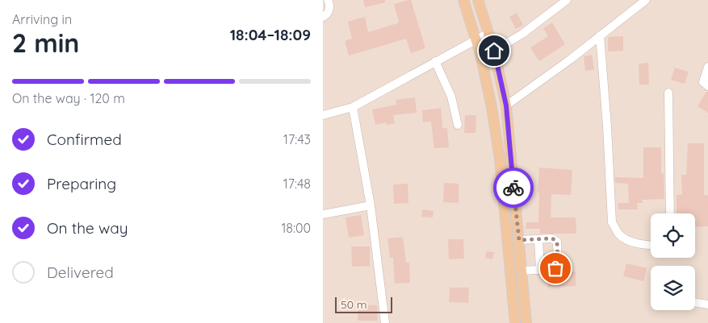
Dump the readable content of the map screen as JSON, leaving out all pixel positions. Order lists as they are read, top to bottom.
{
  "scale_bar": "50 m",
  "page": {
    "heading": ["2 min", "Arriving in", "18:04–18:09"],
    "bar": "On the way · 120 m",
    "list": [
      ["Confirmed", "17:43"],
      ["Preparing", "17:48"],
      ["On the way", "18:00"],
      "Delivered"
    ],
    "scale": "50 m"
  }
}
